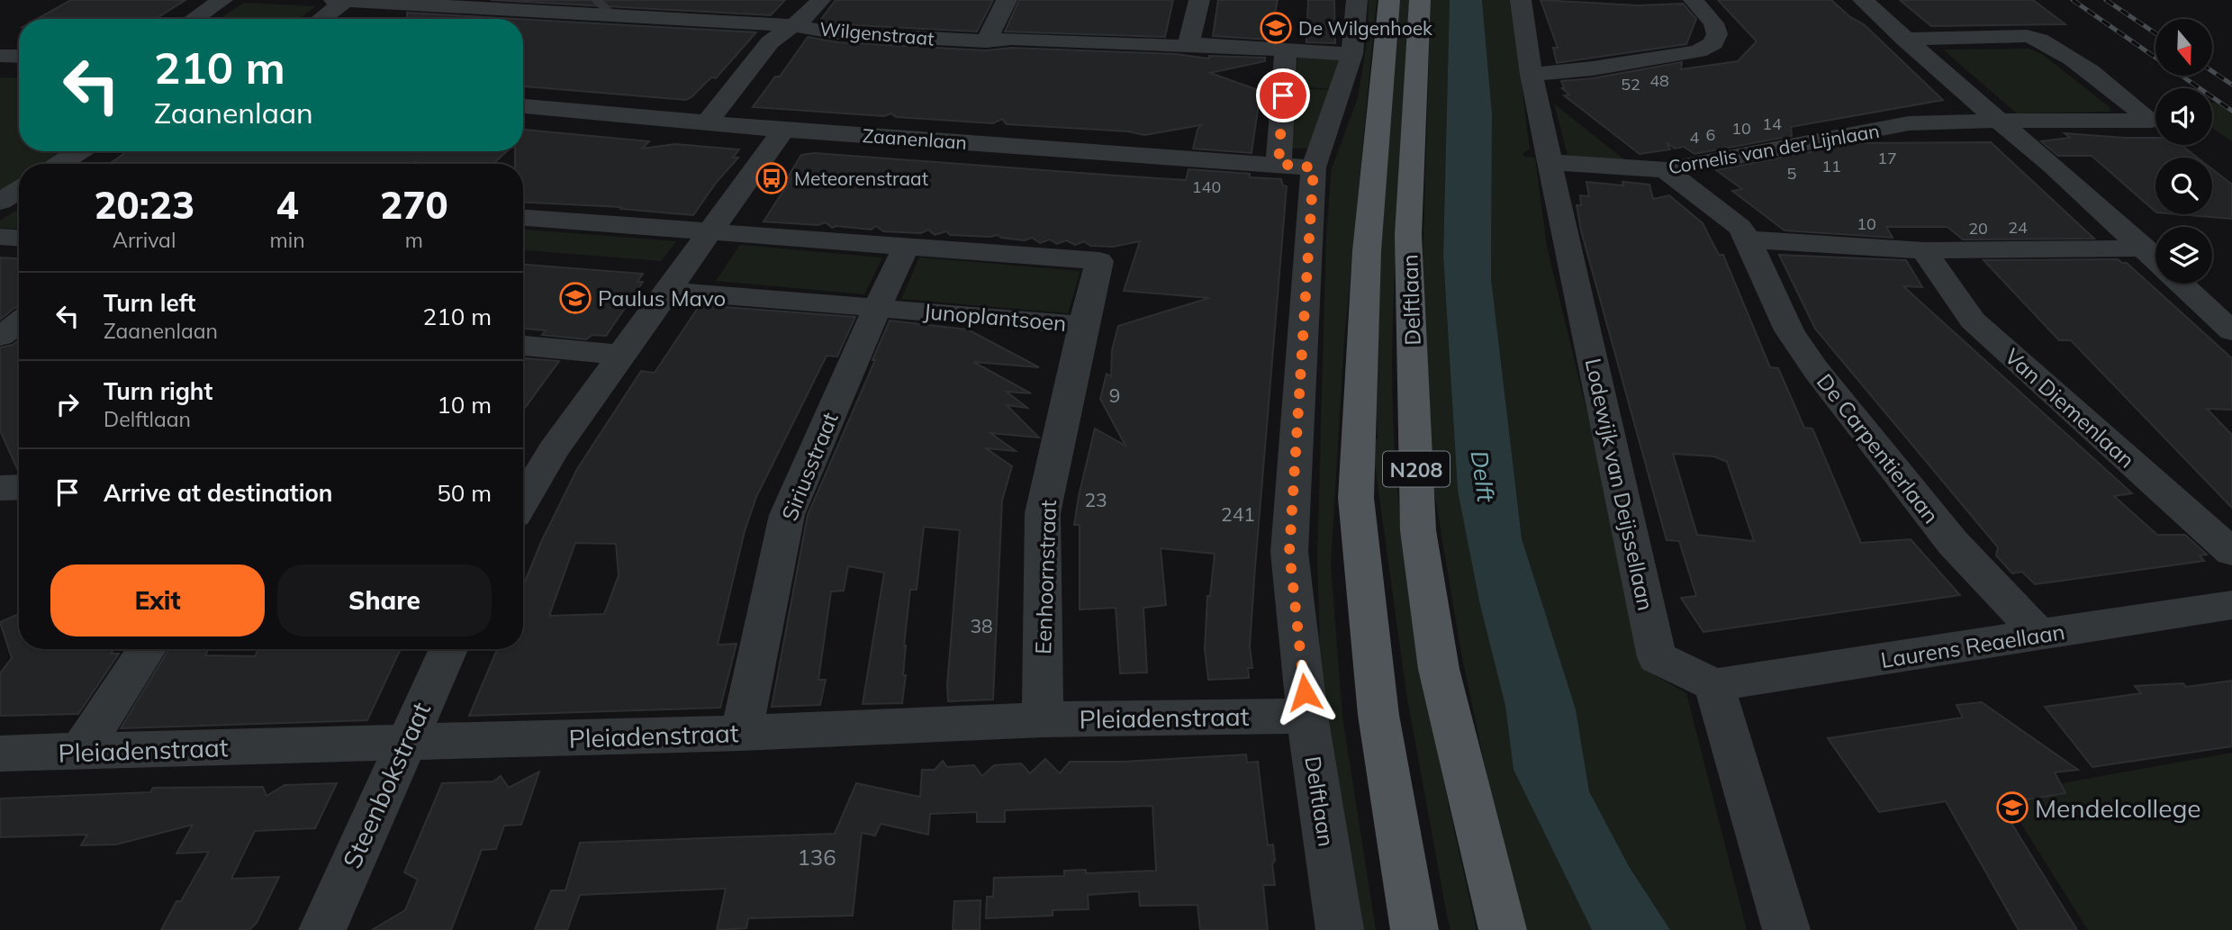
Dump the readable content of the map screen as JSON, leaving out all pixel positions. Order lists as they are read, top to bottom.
{
  "streets": {
    "main road": ["Delftlaan", "N208"],
    "street": [
      "Wilgenstraat",
      "Zaanenlaan",
      "Cornelis van der Lijnlaan",
      "Junoplantsoen",
      "Van Diemenlaan",
      "De Carpentierlaan",
      "Siriusstraat",
      "Lodewijk van Deijssellaan",
      "Eenhoornstraat",
      "Laurens Reaellaan",
      "Pleiadenstraat",
      "Steenbokstraat"
    ]
  },
  "crossings": [
    ["Wilgenstraat", "Delftlaan"],
    ["Zaanenlaan", "Delftlaan"],
    ["Cornelis van der Lijnlaan", "Lodewijk van Deijssellaan"],
    ["Delftlaan", "Pleiadenstraat"],
    ["Junoplantsoen", "Siriusstraat"],
    ["Junoplantsoen", "Eenhoornstraat"],
    ["De Carpentierlaan", "Laurens Reaellaan"],
    ["Siriusstraat", "Pleiadenstraat"],
    ["Lodewijk van Deijssellaan", "Laurens Reaellaan"],
    ["Eenhoornstraat", "Pleiadenstraat"],
    ["Pleiadenstraat", "Steenbokstraat"]
  ],
  "water": ["Delft"],
  "places": {
    "school or university": ["De Wilgenhoek", "Paulus Mavo", "Mendelcollege"],
    "bus stop": ["Meteorenstraat"]
  },
  "house_numbers": [
    "48",
    "52",
    "14",
    "10",
    "6",
    "4",
    "17",
    "11",
    "5",
    "140",
    "10",
    "24",
    "20",
    "9",
    "23",
    "241",
    "38",
    "136"
  ],
  "north": "bottom",
  "page": {
    "turn": ["210 m", "Zaanenlaan"],
    "eta": [
      "20:23",
      "Arrival",
      "4",
      "min",
      "270",
      "m"
    ],
    "list": [
      {
        "name": "Turn left",
        "note": "Zaanenlaan",
        "value": "210 m"
      },
      {
        "name": "Turn right",
        "note": "Delftlaan",
        "value": "10 m"
      },
      {
        "name": "Arrive at destination",
        "value": "50 m"
      }
    ],
    "buttons": ["Exit", "Share"]
  }
}
